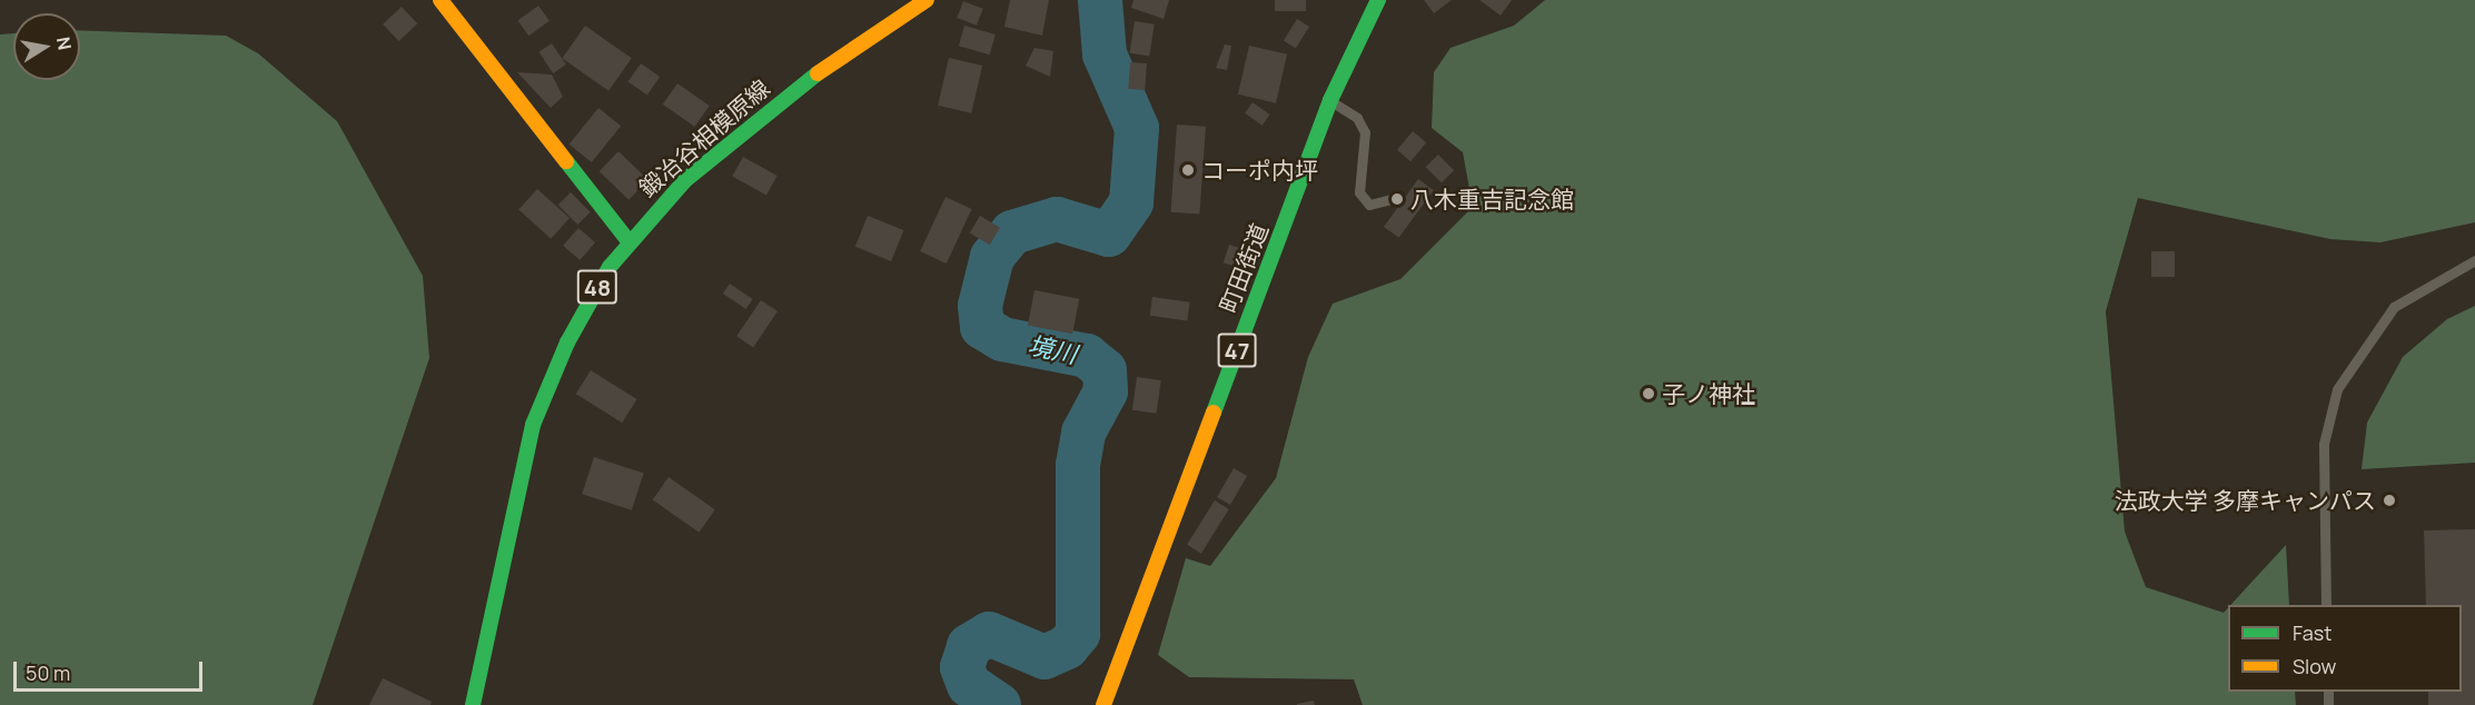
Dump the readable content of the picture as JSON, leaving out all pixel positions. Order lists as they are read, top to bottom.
{
  "streets": {
    "main road": [
      "鍛冶谷相模原線",
      "町田街道",
      "48",
      "47"
    ]
  },
  "water": ["境川"],
  "places": [
    "コーポ内坪",
    "八木重吉記念館",
    "子ノ神社",
    "法政大学 多摩キャンパス"
  ],
  "legend": ["Fast", "Slow"],
  "scale_bar": "50 m",
  "north": "right"
}
